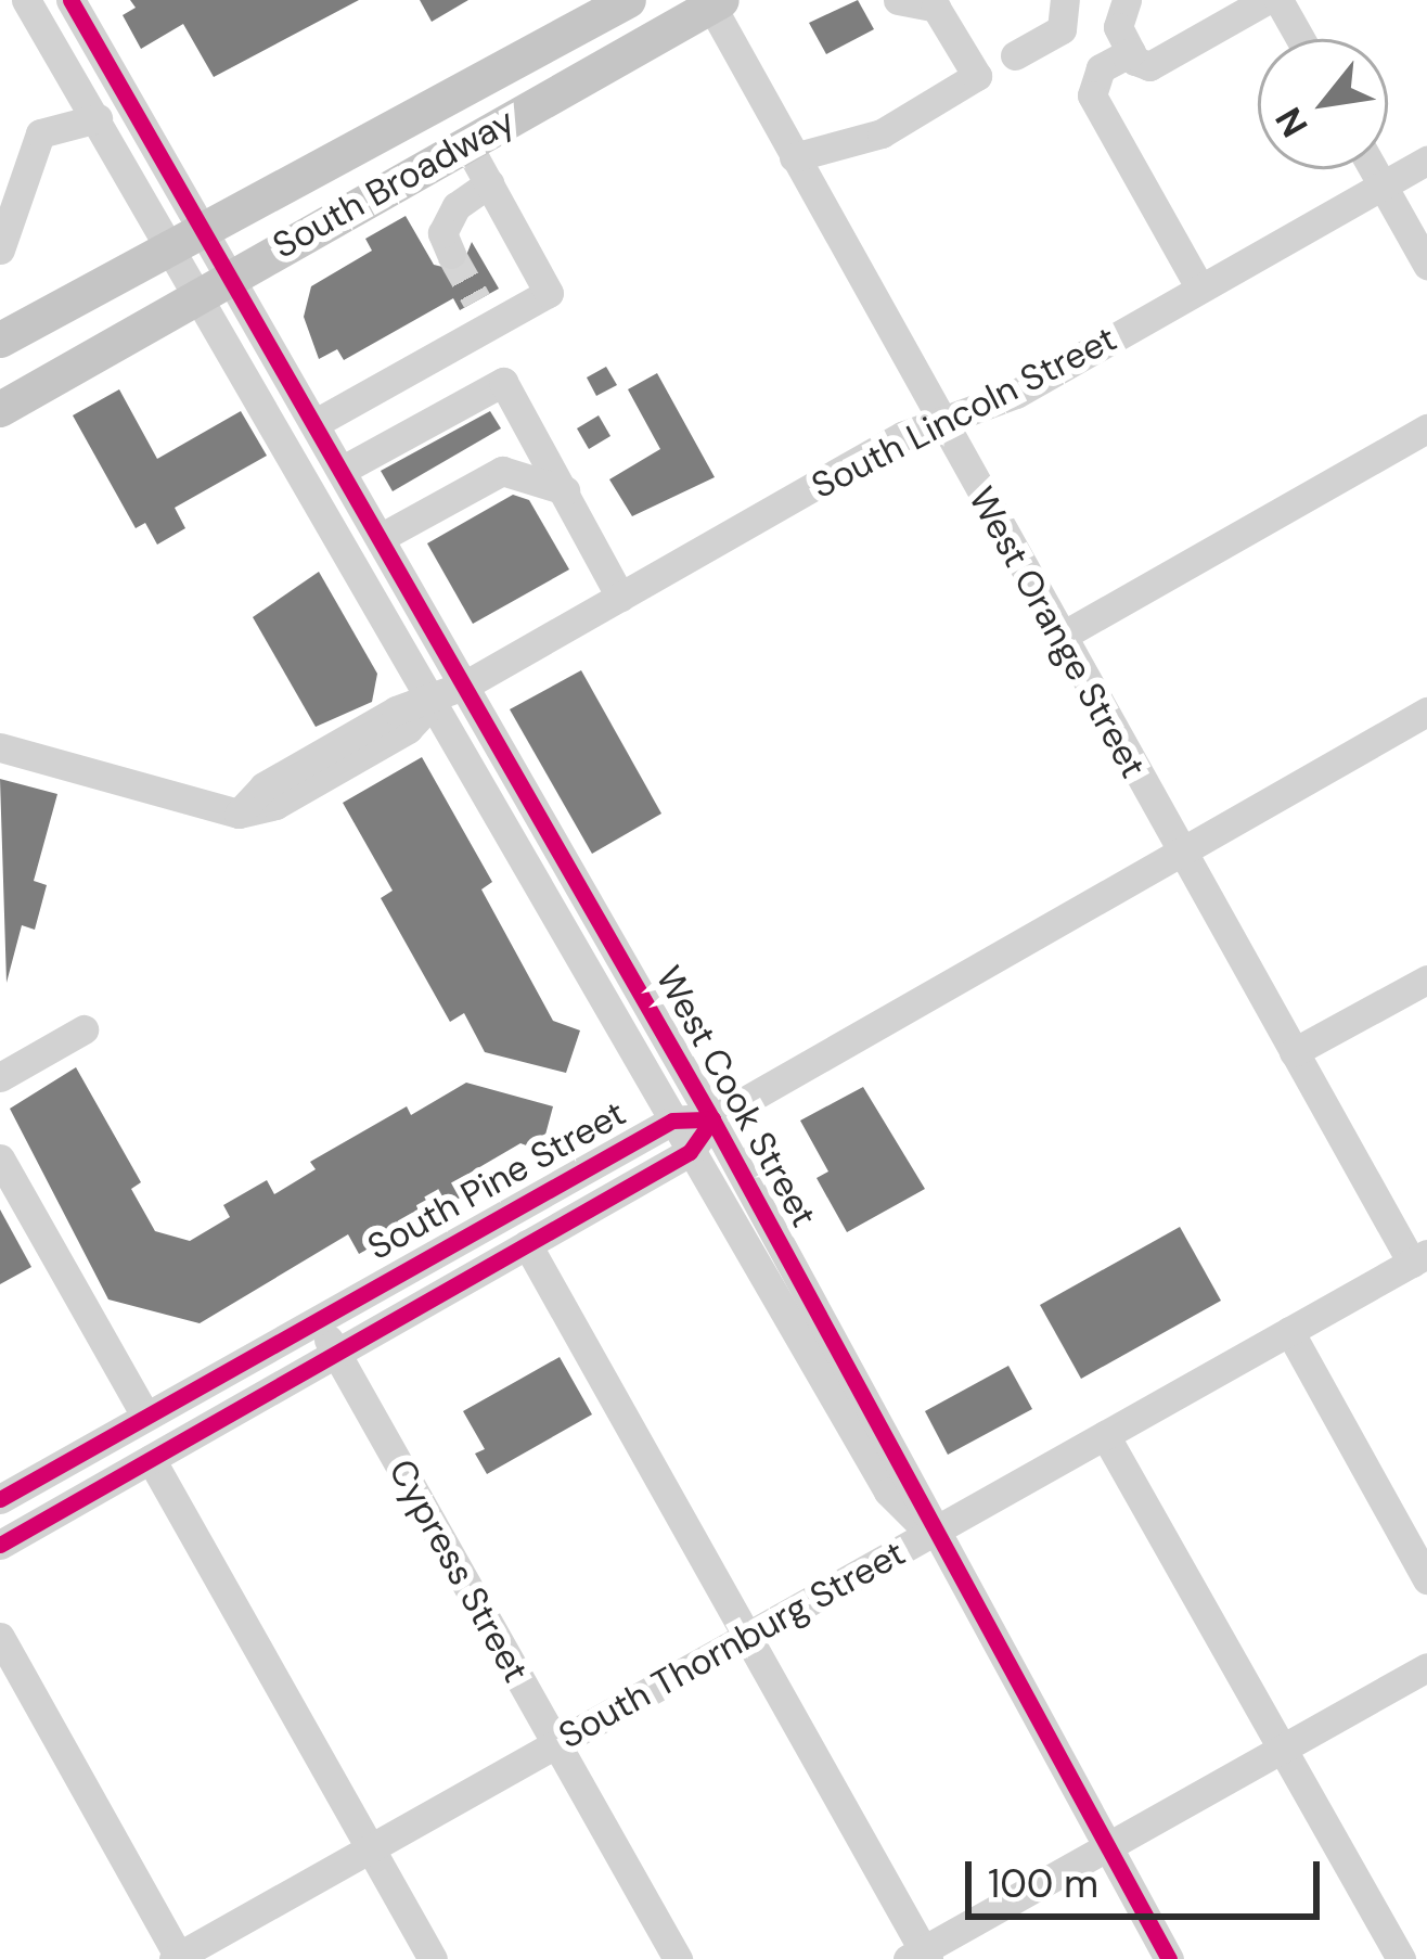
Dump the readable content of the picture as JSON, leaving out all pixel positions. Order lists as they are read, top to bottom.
{
  "streets": {
    "main road": ["South Broadway"],
    "street": [
      "South Lincoln Street",
      "West Orange Street",
      "West Cook Street",
      "South Pine Street",
      "Cypress Street",
      "South Thornburg Street"
    ]
  },
  "crossings": [
    ["South Broadway", "West Orange Street"],
    ["South Broadway", "West Cook Street"],
    ["South Lincoln Street", "West Orange Street"],
    ["South Lincoln Street", "West Cook Street"],
    ["West Orange Street", "South Pine Street"],
    ["West Orange Street", "South Thornburg Street"],
    ["West Cook Street", "South Pine Street"],
    ["West Cook Street", "South Thornburg Street"],
    ["South Pine Street", "Cypress Street"],
    ["Cypress Street", "South Thornburg Street"]
  ],
  "scale_bar": "100 m",
  "north": "bottom left"
}
